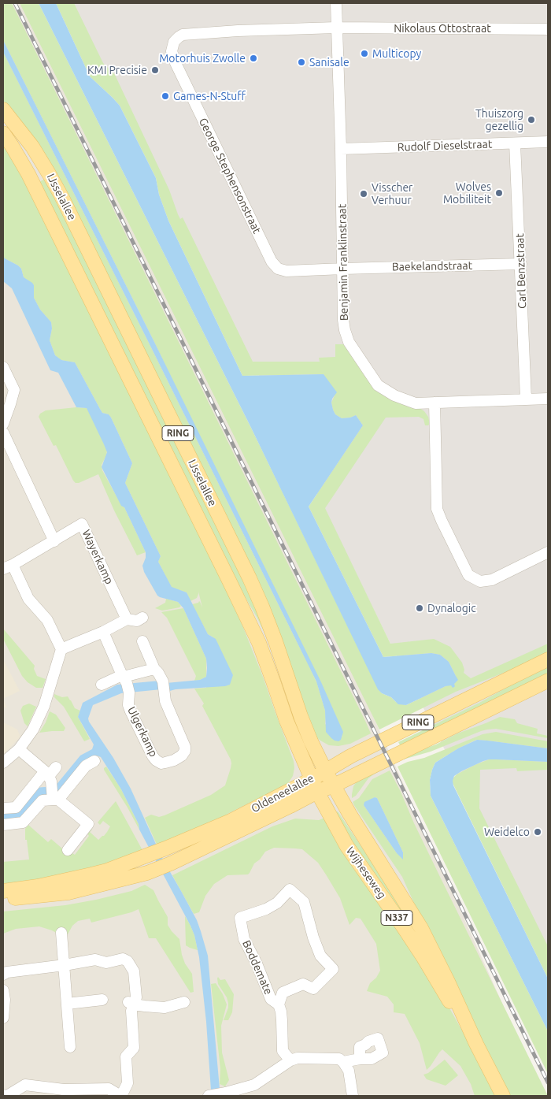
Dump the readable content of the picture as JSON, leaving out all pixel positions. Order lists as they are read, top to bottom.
{
  "streets": {
    "main road": [
      "IJsselallee",
      "RING",
      "Oldeneelallee",
      "Wijheseweg",
      "N337"
    ],
    "street": [
      "Nikolaus Ottostraat",
      "Rudolf Dieselstraat",
      "George Stephensonstraat",
      "Benjamin Franklinstraat",
      "Baekelandstraat",
      "Carl Benzstraat",
      "Wayerkamp",
      "Ulgerkamp",
      "Boddemate"
    ]
  },
  "crossings": [
    ["Nikolaus Ottostraat", "George Stephensonstraat"],
    ["Nikolaus Ottostraat", "Benjamin Franklinstraat"],
    ["Rudolf Dieselstraat", "Benjamin Franklinstraat"],
    ["Rudolf Dieselstraat", "Carl Benzstraat"],
    ["George Stephensonstraat", "Benjamin Franklinstraat"],
    ["George Stephensonstraat", "Baekelandstraat"],
    ["IJsselallee", "Oldeneelallee"],
    ["IJsselallee", "Wijheseweg"],
    ["Benjamin Franklinstraat", "Baekelandstraat"],
    ["Benjamin Franklinstraat", "Carl Benzstraat"],
    ["Baekelandstraat", "Carl Benzstraat"],
    ["Oldeneelallee", "Wijheseweg"]
  ],
  "places": [
    "Multicopy",
    "Motorhuis Zwolle",
    "Sanisale",
    "KMI Precisie",
    "Games-N-Stuff",
    "Thuiszorg gezellig",
    "Wolves Mobiliteit",
    "Visscher Verhuur",
    "Dynalogic",
    "Weidelco"
  ]
}
